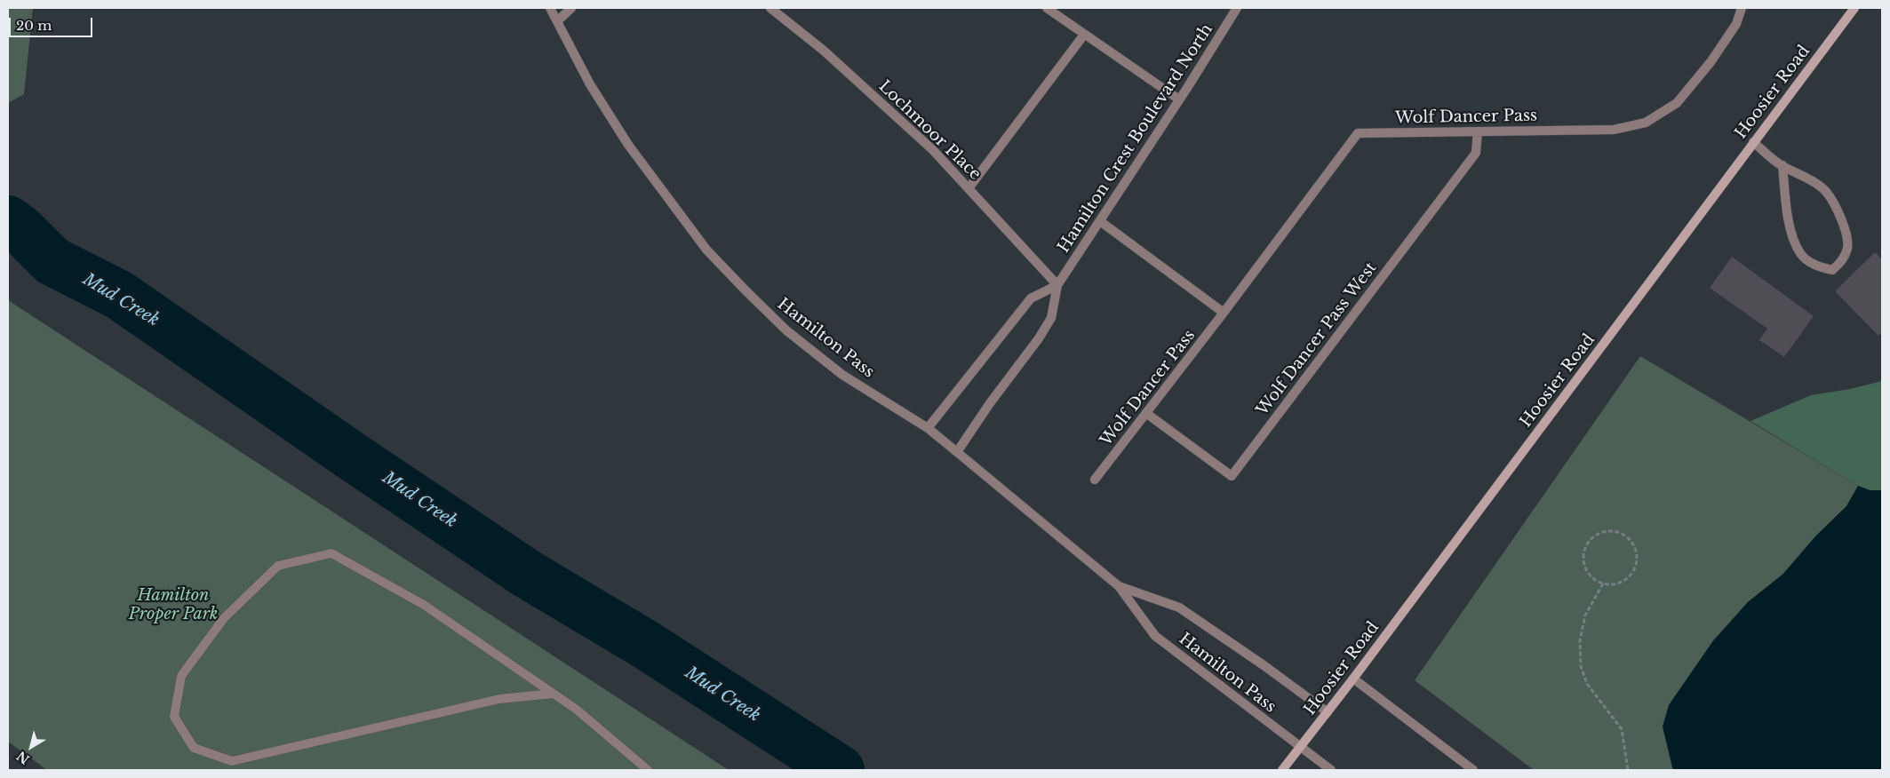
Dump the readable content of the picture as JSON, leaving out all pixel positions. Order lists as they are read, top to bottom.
{
  "streets": {
    "street": [
      "Hoosier Road",
      "Wolf Dancer Pass",
      "Lochmoor Place",
      "Hamilton Crest Boulevard North",
      "Hamilton Pass",
      "Wolf Dancer Pass West"
    ]
  },
  "crossings": [
    ["Hoosier Road", "Hamilton Pass"],
    ["Wolf Dancer Pass", "Wolf Dancer Pass West"],
    ["Lochmoor Place", "Hamilton Crest Boulevard North"],
    ["Hamilton Crest Boulevard North", "Hamilton Pass"]
  ],
  "water": ["Mud Creek"],
  "parks": ["Hamilton Proper Park"],
  "scale_bar": "20 m",
  "north": "bottom left"
}
